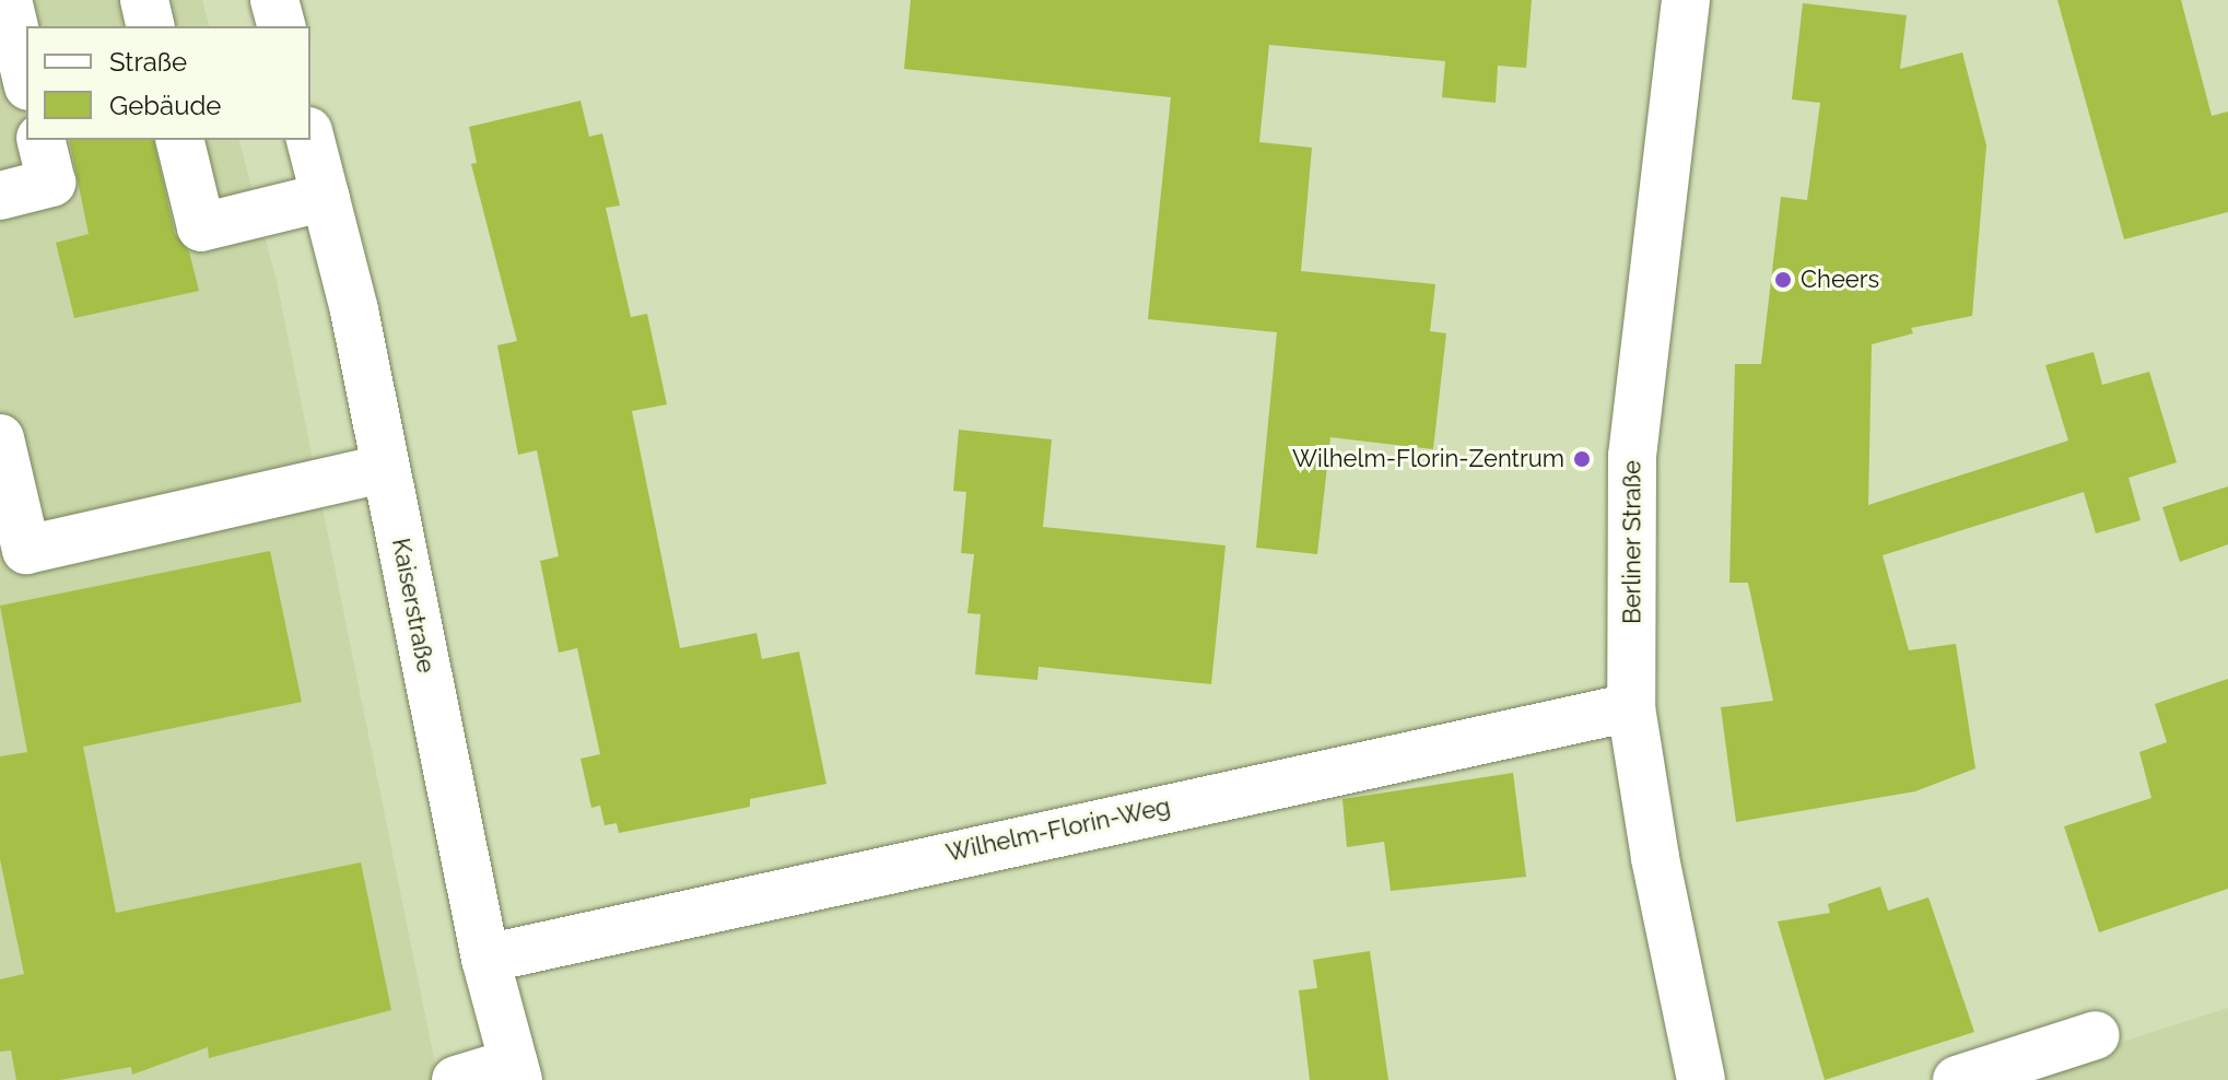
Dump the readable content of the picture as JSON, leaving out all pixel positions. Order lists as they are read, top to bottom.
{
  "streets": {
    "street": ["Berliner Straße", "Kaiserstraße", "Wilhelm-Florin-Weg"]
  },
  "crossings": [
    ["Berliner Straße", "Wilhelm-Florin-Weg"],
    ["Kaiserstraße", "Wilhelm-Florin-Weg"]
  ],
  "places": ["Cheers", "Wilhelm-Florin-Zentrum"],
  "legend": ["Straße", "Gebäude"]
}
